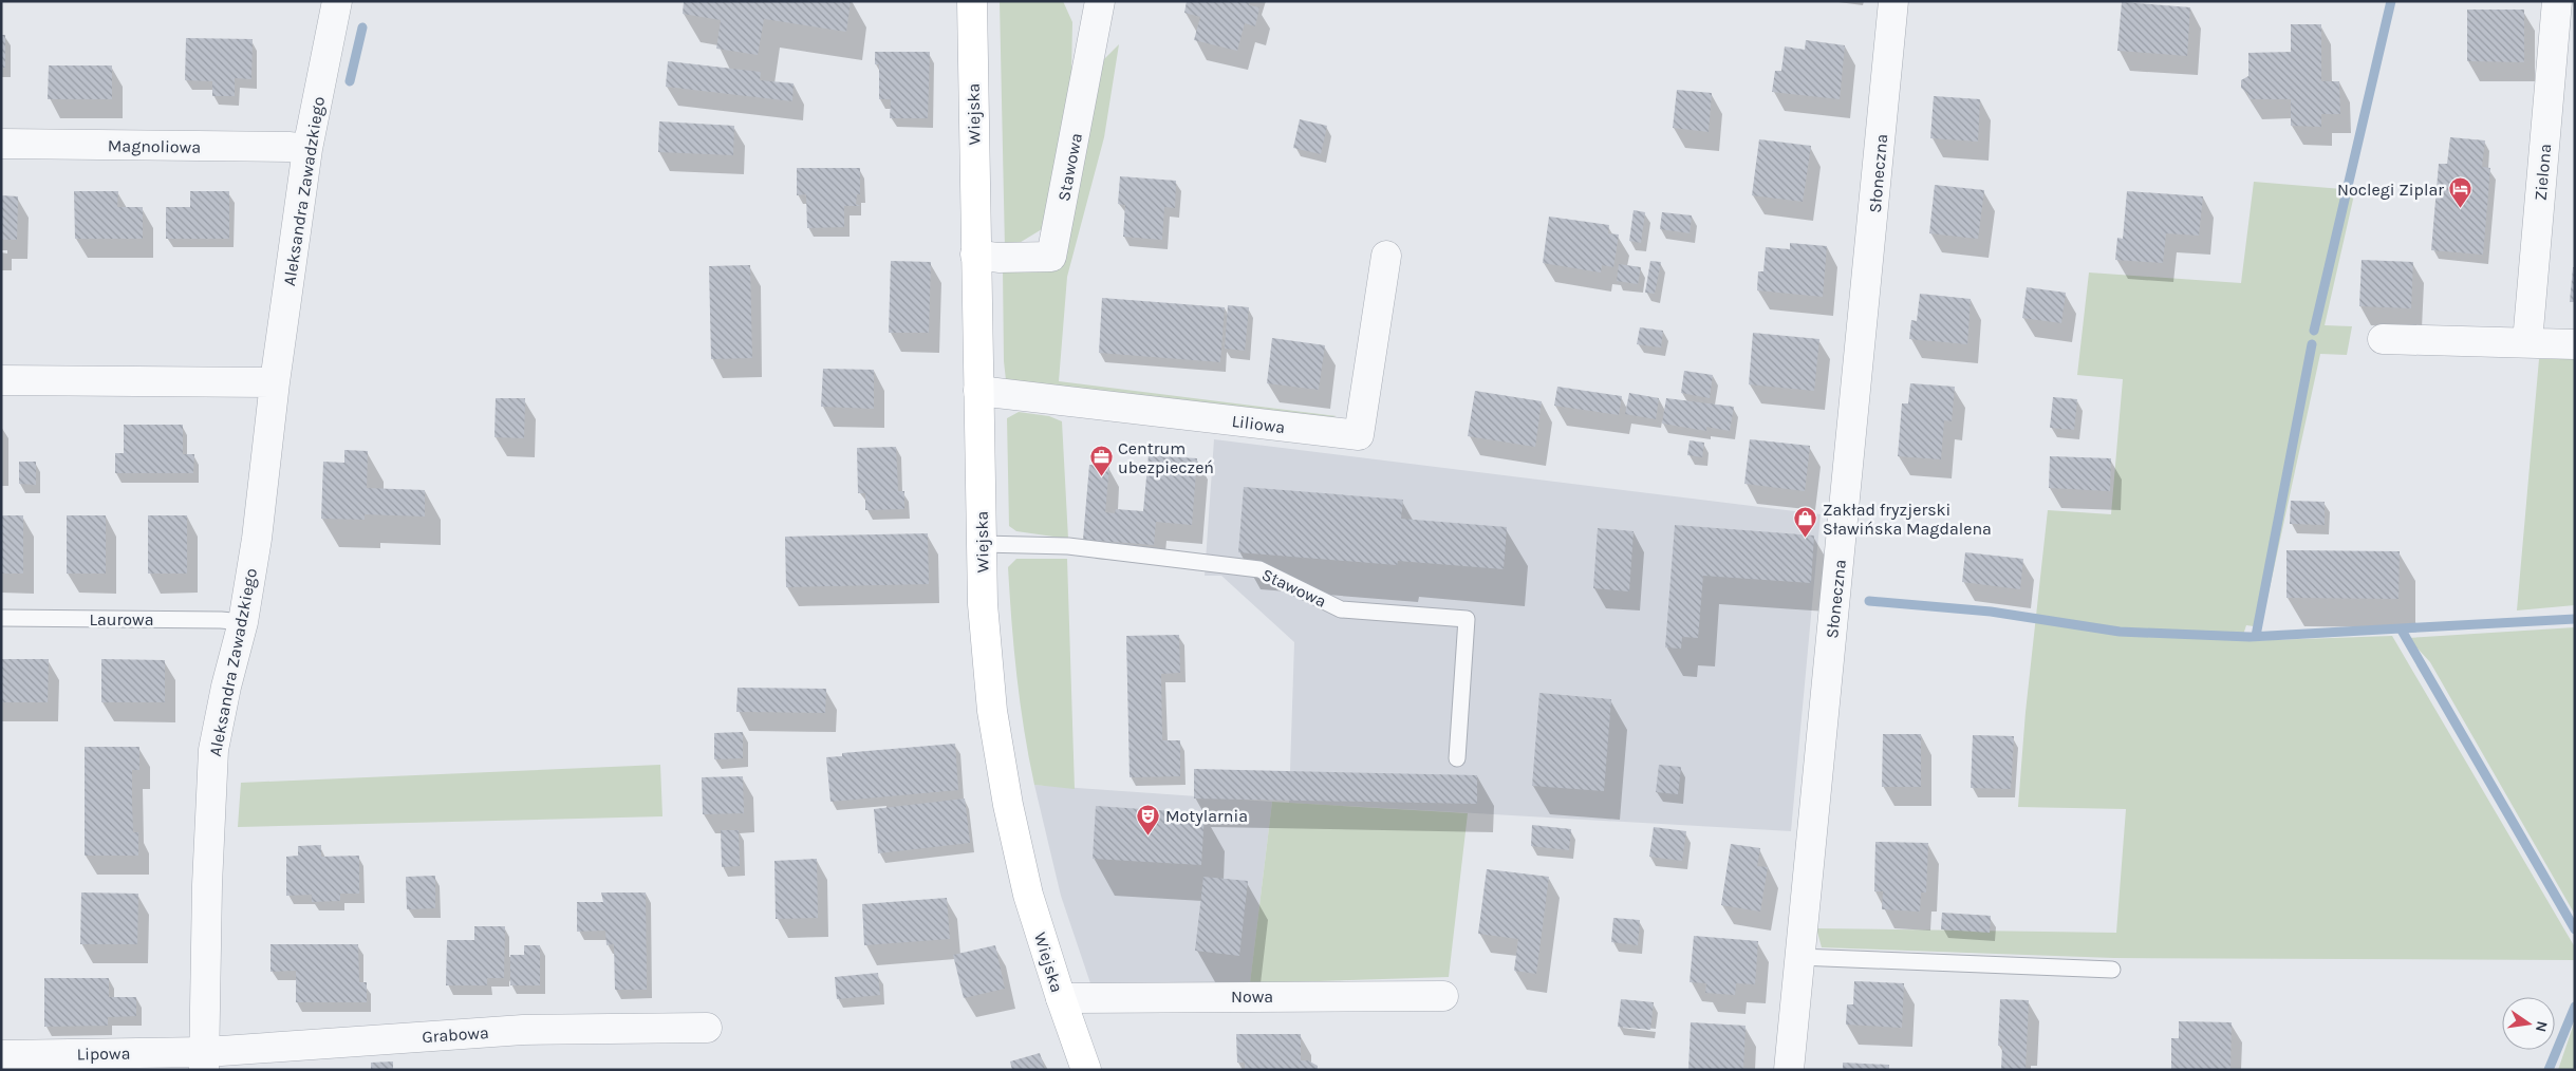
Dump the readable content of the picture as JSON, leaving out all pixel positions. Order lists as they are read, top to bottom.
{
  "streets": {
    "street": [
      "Wiejska",
      "Magnoliowa",
      "Stawowa",
      "Zielona",
      "Słoneczna",
      "Aleksandra Zawadzkiego",
      "Liliowa",
      "Nowa",
      "Grabowa",
      "Lipowa"
    ],
    "lane": ["Laurowa"]
  },
  "crossings": [
    ["Wiejska", "Stawowa"],
    ["Wiejska", "Liliowa"],
    ["Wiejska", "Nowa"],
    ["Magnoliowa", "Aleksandra Zawadzkiego"],
    ["Aleksandra Zawadzkiego", "Laurowa"],
    ["Aleksandra Zawadzkiego", "Grabowa"],
    ["Aleksandra Zawadzkiego", "Lipowa"],
    ["Grabowa", "Lipowa"]
  ],
  "places": {
    "hotel": ["Noclegi Ziplar"],
    "office": ["Centrum ubezpieczeń"],
    "shop": ["Zakład fryzjerski Sławińska Magdalena"],
    "theatre": ["Motylarnia"]
  },
  "north": "right"
}
